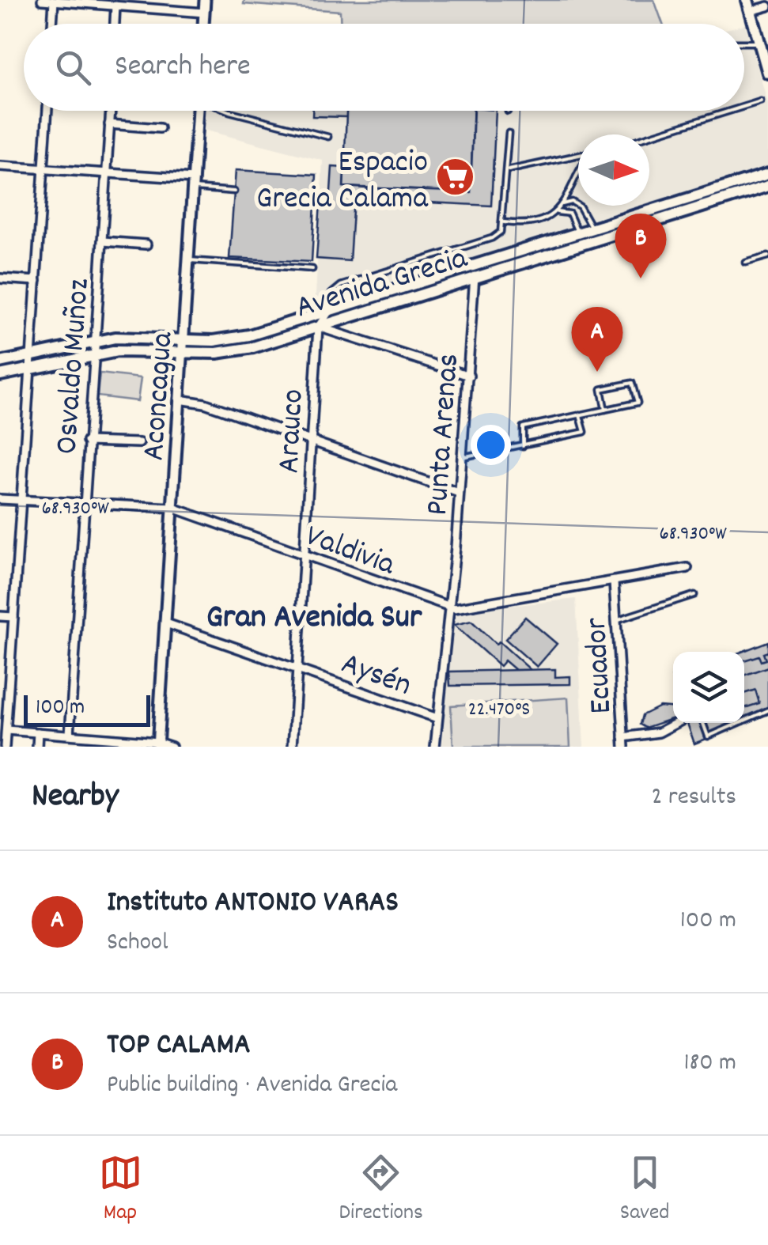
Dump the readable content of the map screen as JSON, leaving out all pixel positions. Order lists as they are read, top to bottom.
{
  "streets": {
    "main road": ["Avenida Grecia"],
    "street": [
      "Osvaldo Muñoz",
      "Aconcagua",
      "Arauco",
      "Punta Arenas",
      "Valdivia",
      "Ecuador",
      "Aysén"
    ]
  },
  "crossings": [
    ["Avenida Grecia", "Osvaldo Muñoz"],
    ["Avenida Grecia", "Aconcagua"],
    ["Avenida Grecia", "Arauco"],
    ["Avenida Grecia", "Punta Arenas"],
    ["Osvaldo Muñoz", "Valdivia"],
    ["Aconcagua", "Valdivia"],
    ["Aconcagua", "Aysén"],
    ["Arauco", "Valdivia"],
    ["Arauco", "Aysén"],
    ["Punta Arenas", "Valdivia"],
    ["Punta Arenas", "Aysén"],
    ["Valdivia", "Ecuador"]
  ],
  "districts": ["Gran Avenida Sur"],
  "places": {
    "supermarket": ["Espacio Grecia Calama"]
  },
  "scale_bar": "100 m",
  "north": "right",
  "page": {
    "search": "Search here",
    "pins": ["B", "A"],
    "scale": "100 m",
    "heading": ["Nearby", "2 results"],
    "list": [
      {
        "mark": "A",
        "name": "Instituto ANTONIO VARAS",
        "note": "School",
        "value": "100 m"
      },
      {
        "mark": "B",
        "name": "TOP CALAMA",
        "note": "Public building · Avenida Grecia",
        "value": "180 m"
      }
    ],
    "nav": ["Map", "Directions", "Saved"]
  },
  "coordinates": ["68.930°W", "22.470°S"]
}
